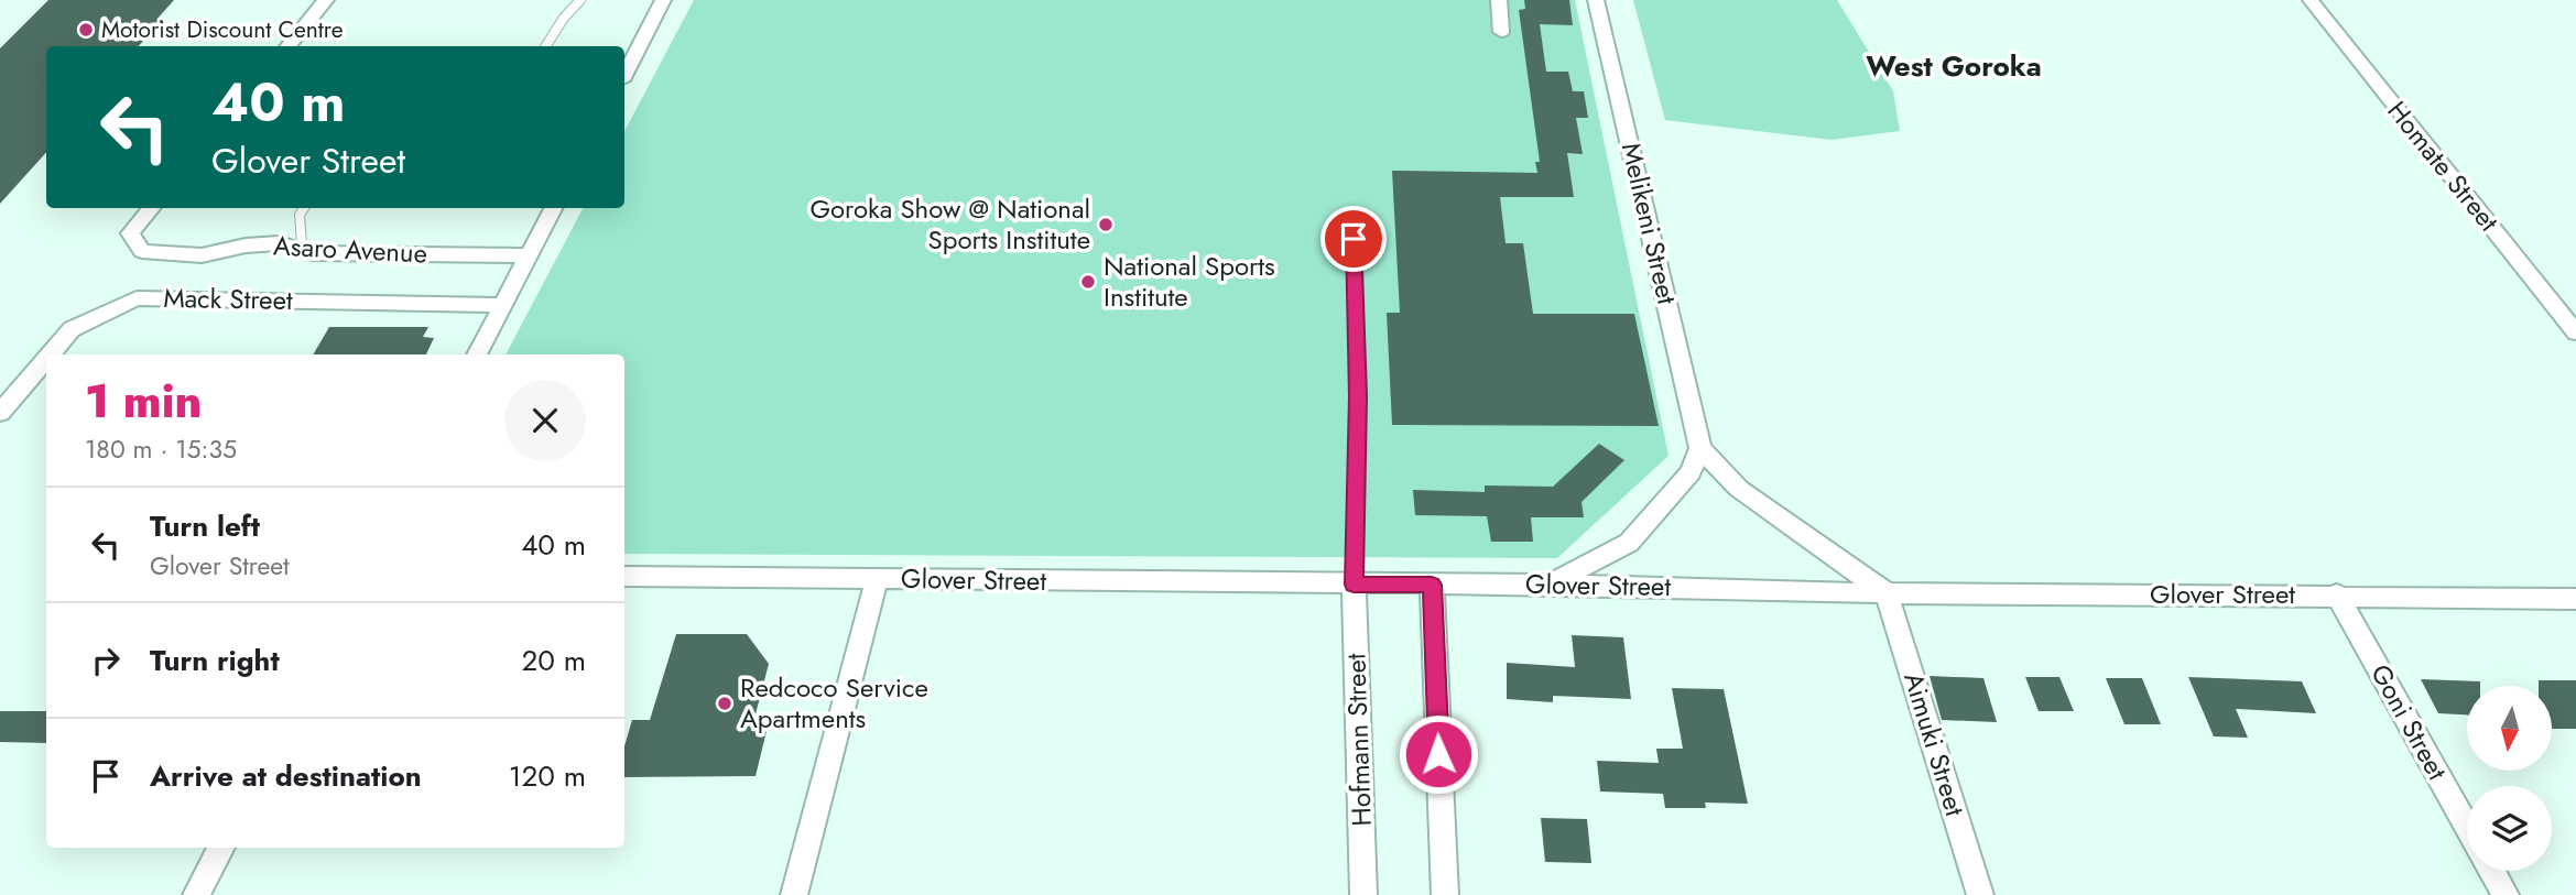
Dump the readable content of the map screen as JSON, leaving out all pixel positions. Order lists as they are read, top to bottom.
{
  "streets": {
    "street": [
      "Homate Street",
      "Melikeni Street",
      "Asaro Avenue",
      "Mack Street",
      "Glover Street",
      "Goni Street",
      "Hofmann Street",
      "Aimuki Street"
    ]
  },
  "crossings": [
    ["Glover Street", "Goni Street"],
    ["Glover Street", "Hofmann Street"],
    ["Glover Street", "Aimuki Street"]
  ],
  "districts": ["West Goroka"],
  "places": [
    "Motorist Discount Centre",
    "Goroka Show @ National Sports Institute",
    "National Sports Institute",
    "Redcoco Service Apartments"
  ],
  "north": "bottom",
  "page": {
    "turn": ["40 m", "Glover Street"],
    "heading": ["1 min", "180 m · 15:35"],
    "list": [
      {
        "name": "Turn left",
        "note": "Glover Street",
        "value": "40 m"
      },
      {
        "name": "Turn right",
        "value": "20 m"
      },
      {
        "name": "Arrive at destination",
        "value": "120 m"
      }
    ]
  }
}
